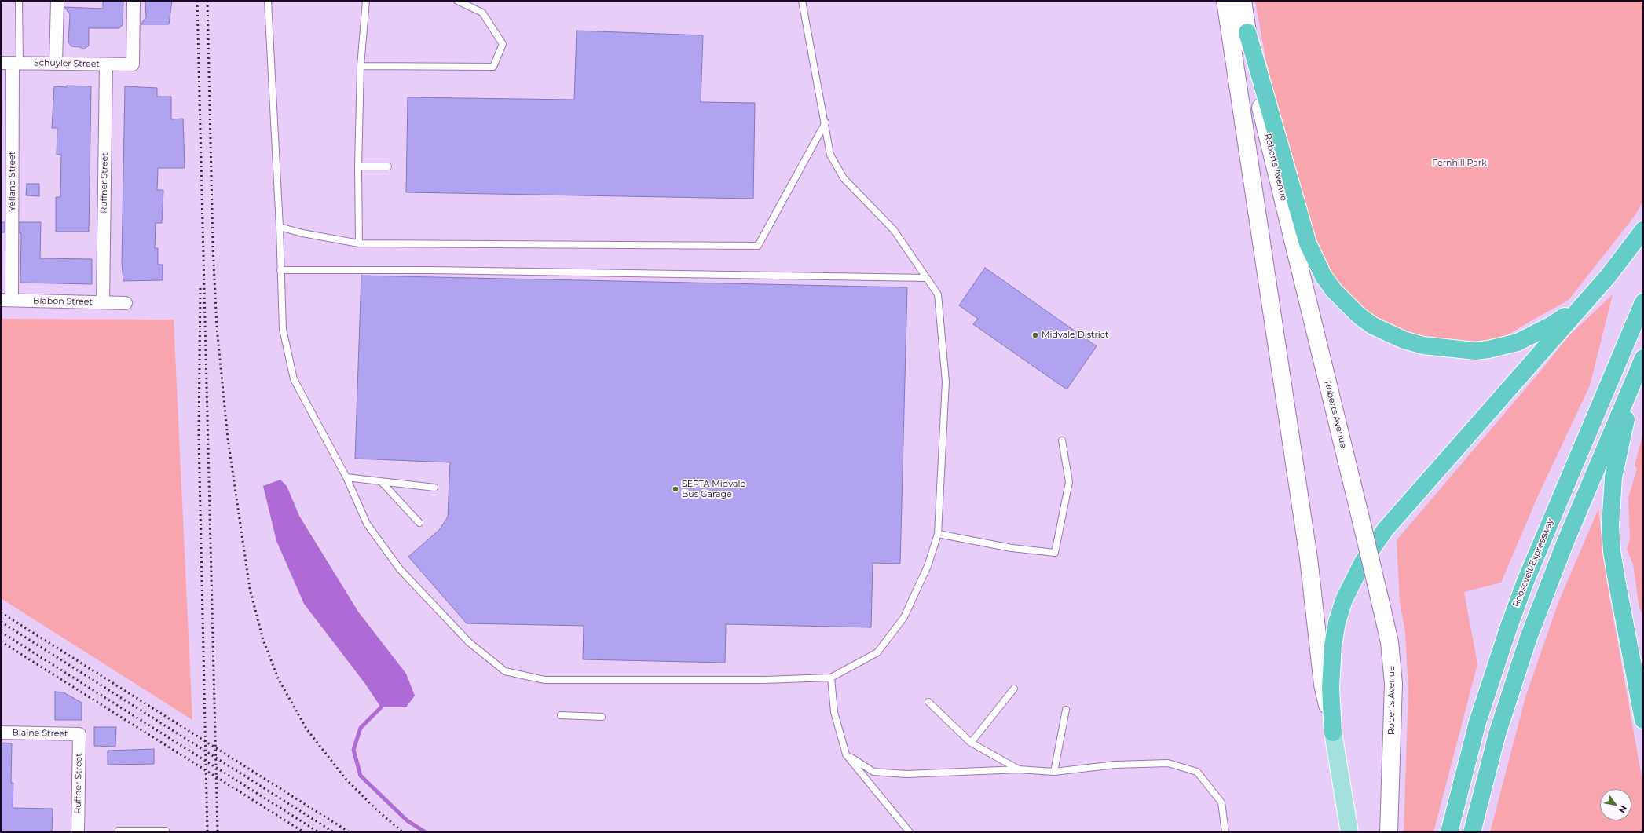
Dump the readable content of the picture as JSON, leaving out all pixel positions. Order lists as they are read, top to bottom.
{
  "streets": {
    "highway": ["Roosevelt Expressway"],
    "main road": ["Roberts Avenue"],
    "street": [
      "Schuyler Street",
      "Yelland Street",
      "Ruffner Street",
      "Blabon Street",
      "Blaine Street"
    ]
  },
  "crossings": [
    ["Schuyler Street", "Yelland Street"],
    ["Schuyler Street", "Ruffner Street"],
    ["Yelland Street", "Blabon Street"],
    ["Ruffner Street", "Blabon Street"],
    ["Ruffner Street", "Blaine Street"]
  ],
  "parks": ["Fernhill Park"],
  "places": ["Midvale District", "SEPTA Midvale Bus Garage"],
  "north": "bottom right"
}
